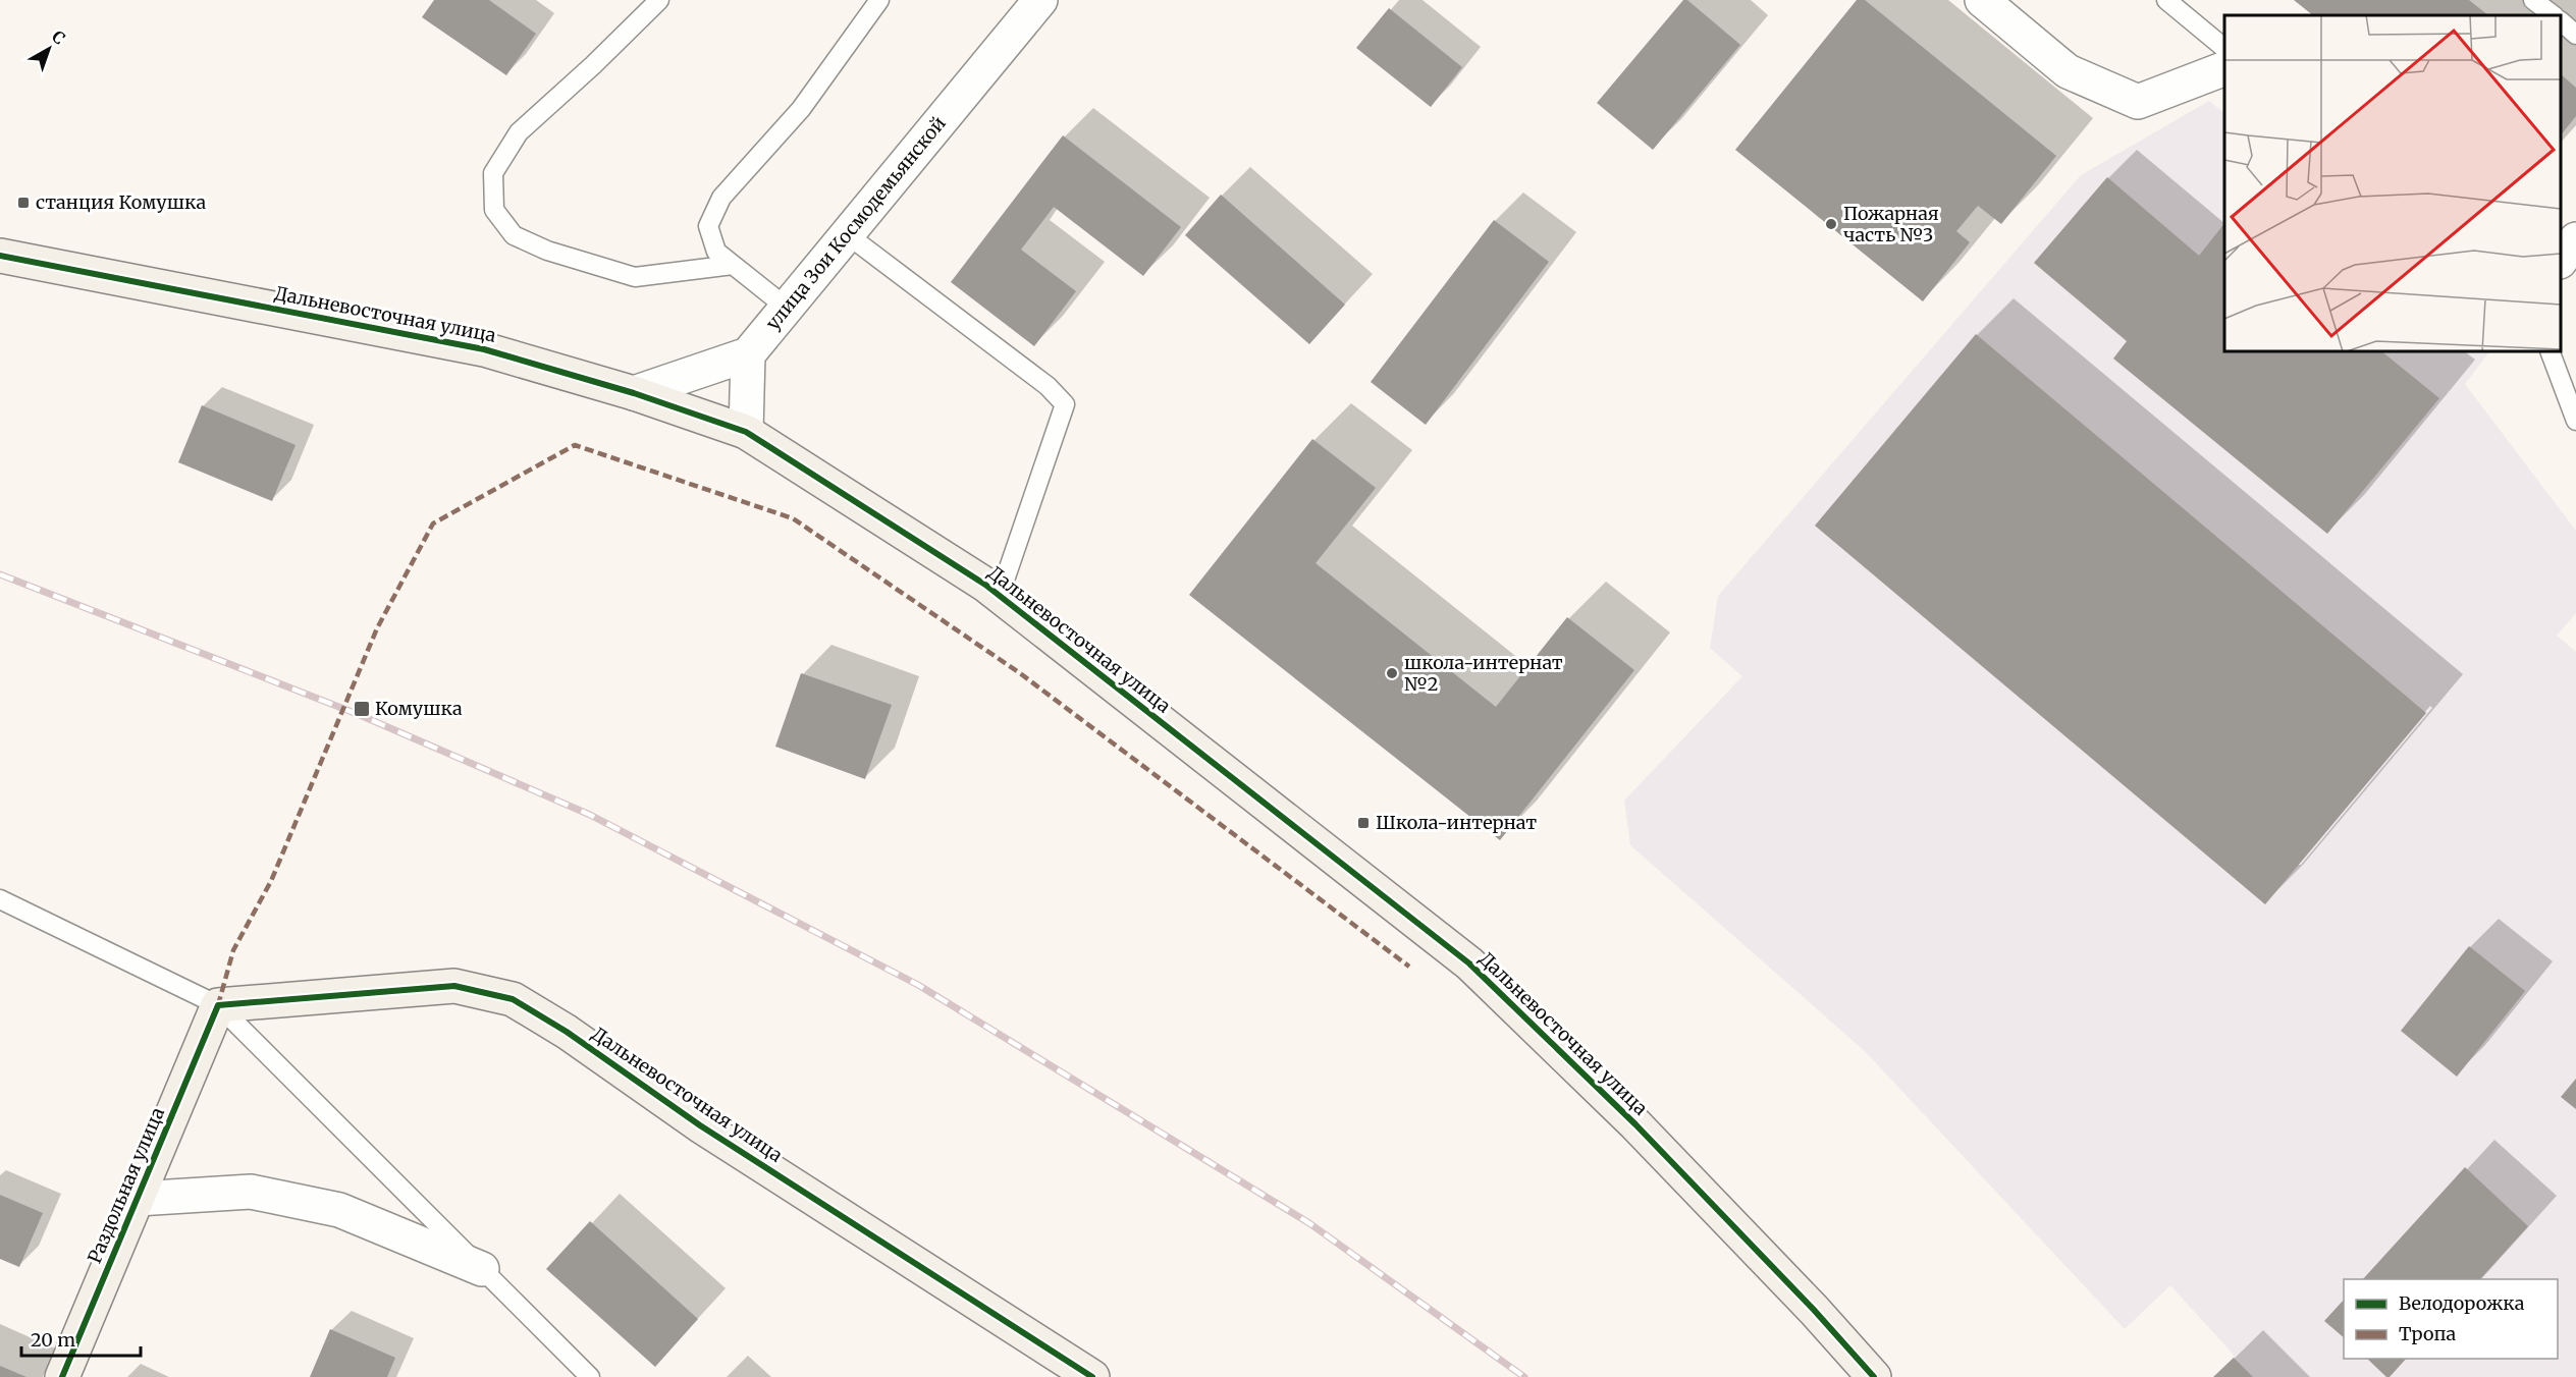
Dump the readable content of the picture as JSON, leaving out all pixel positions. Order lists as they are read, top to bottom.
{
  "streets": {
    "street": ["улица Зои Космодемьянской", "Дальневосточная улица", "Раздольная улица"]
  },
  "crossings": [
    ["Дальневосточная улица", "Раздольная улица"]
  ],
  "places": {
    "transit": ["станция Комушка", "Комушка", "Школа-интернат"],
    "other": ["Пожарная часть №3", "школа-интернат №2"]
  },
  "legend": ["Велодорожка", "Тропа"],
  "scale_bar": "20 m",
  "north": "top right"
}
